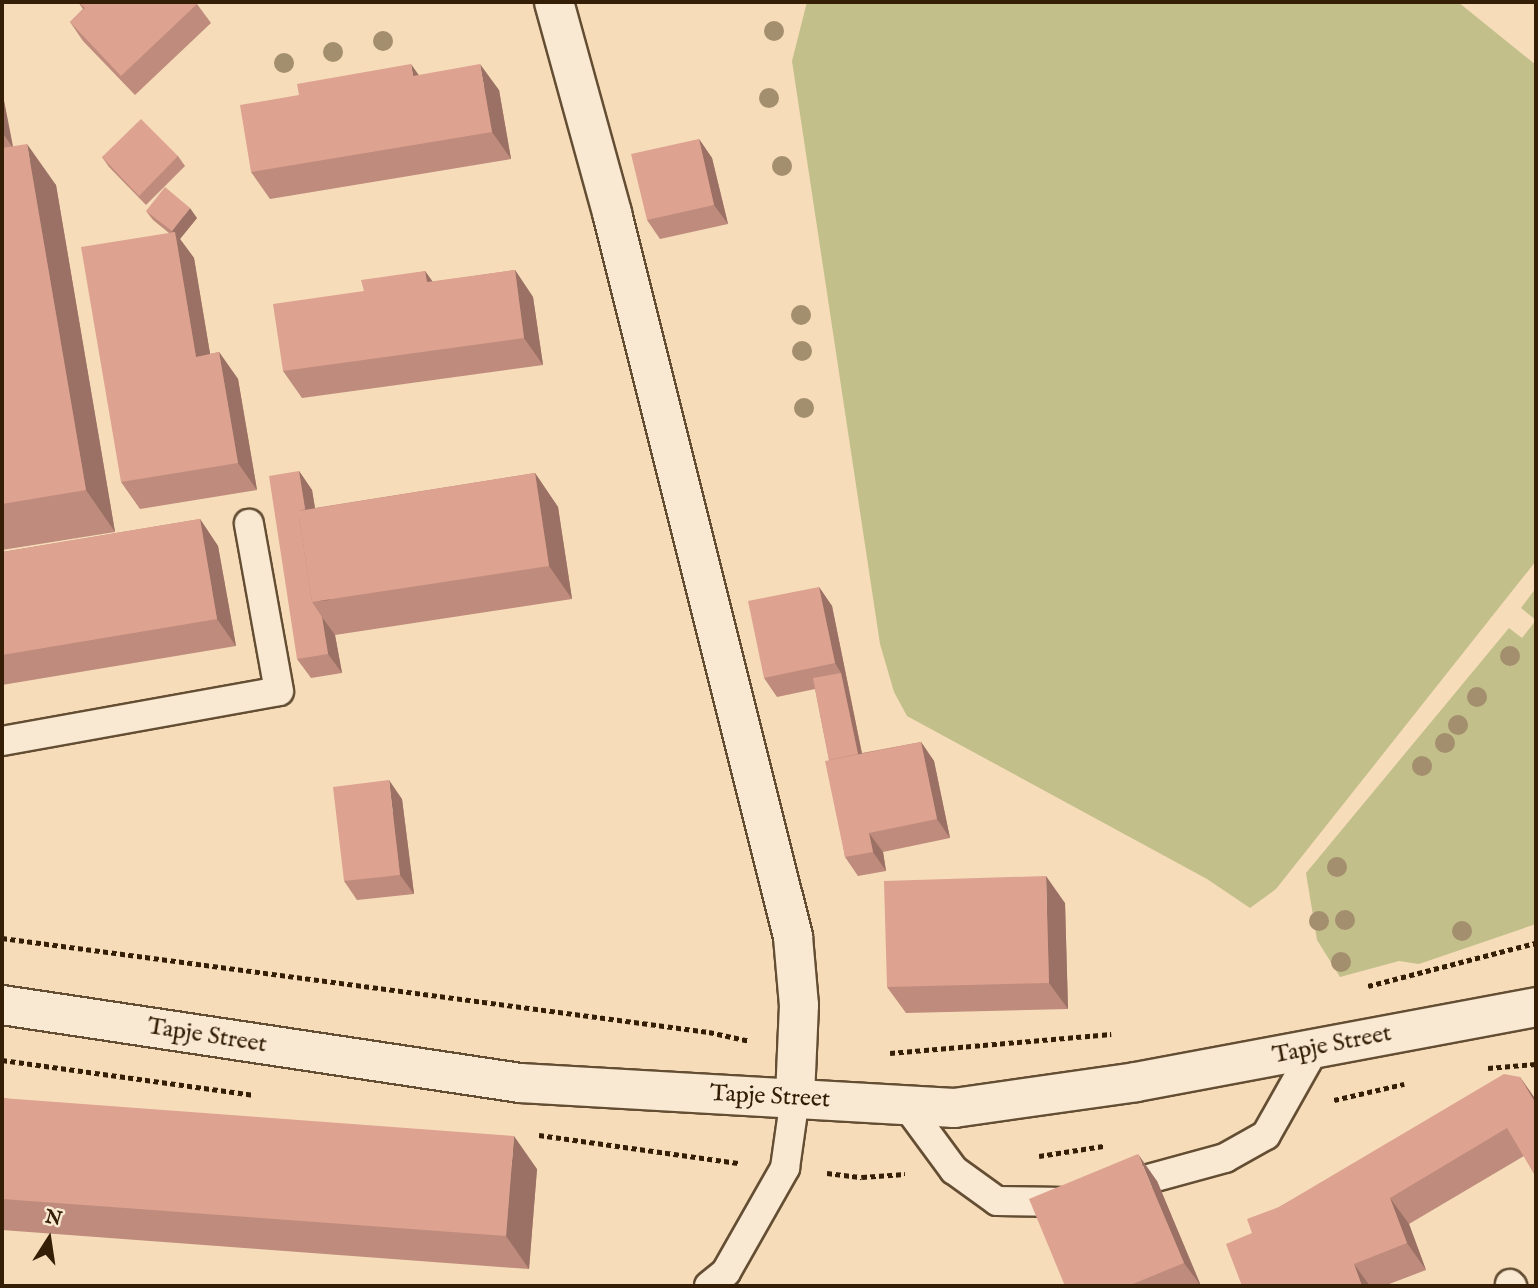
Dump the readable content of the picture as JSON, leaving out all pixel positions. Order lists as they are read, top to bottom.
{
  "streets": {
    "street": ["Tapje Street"]
  },
  "north": "top"
}
